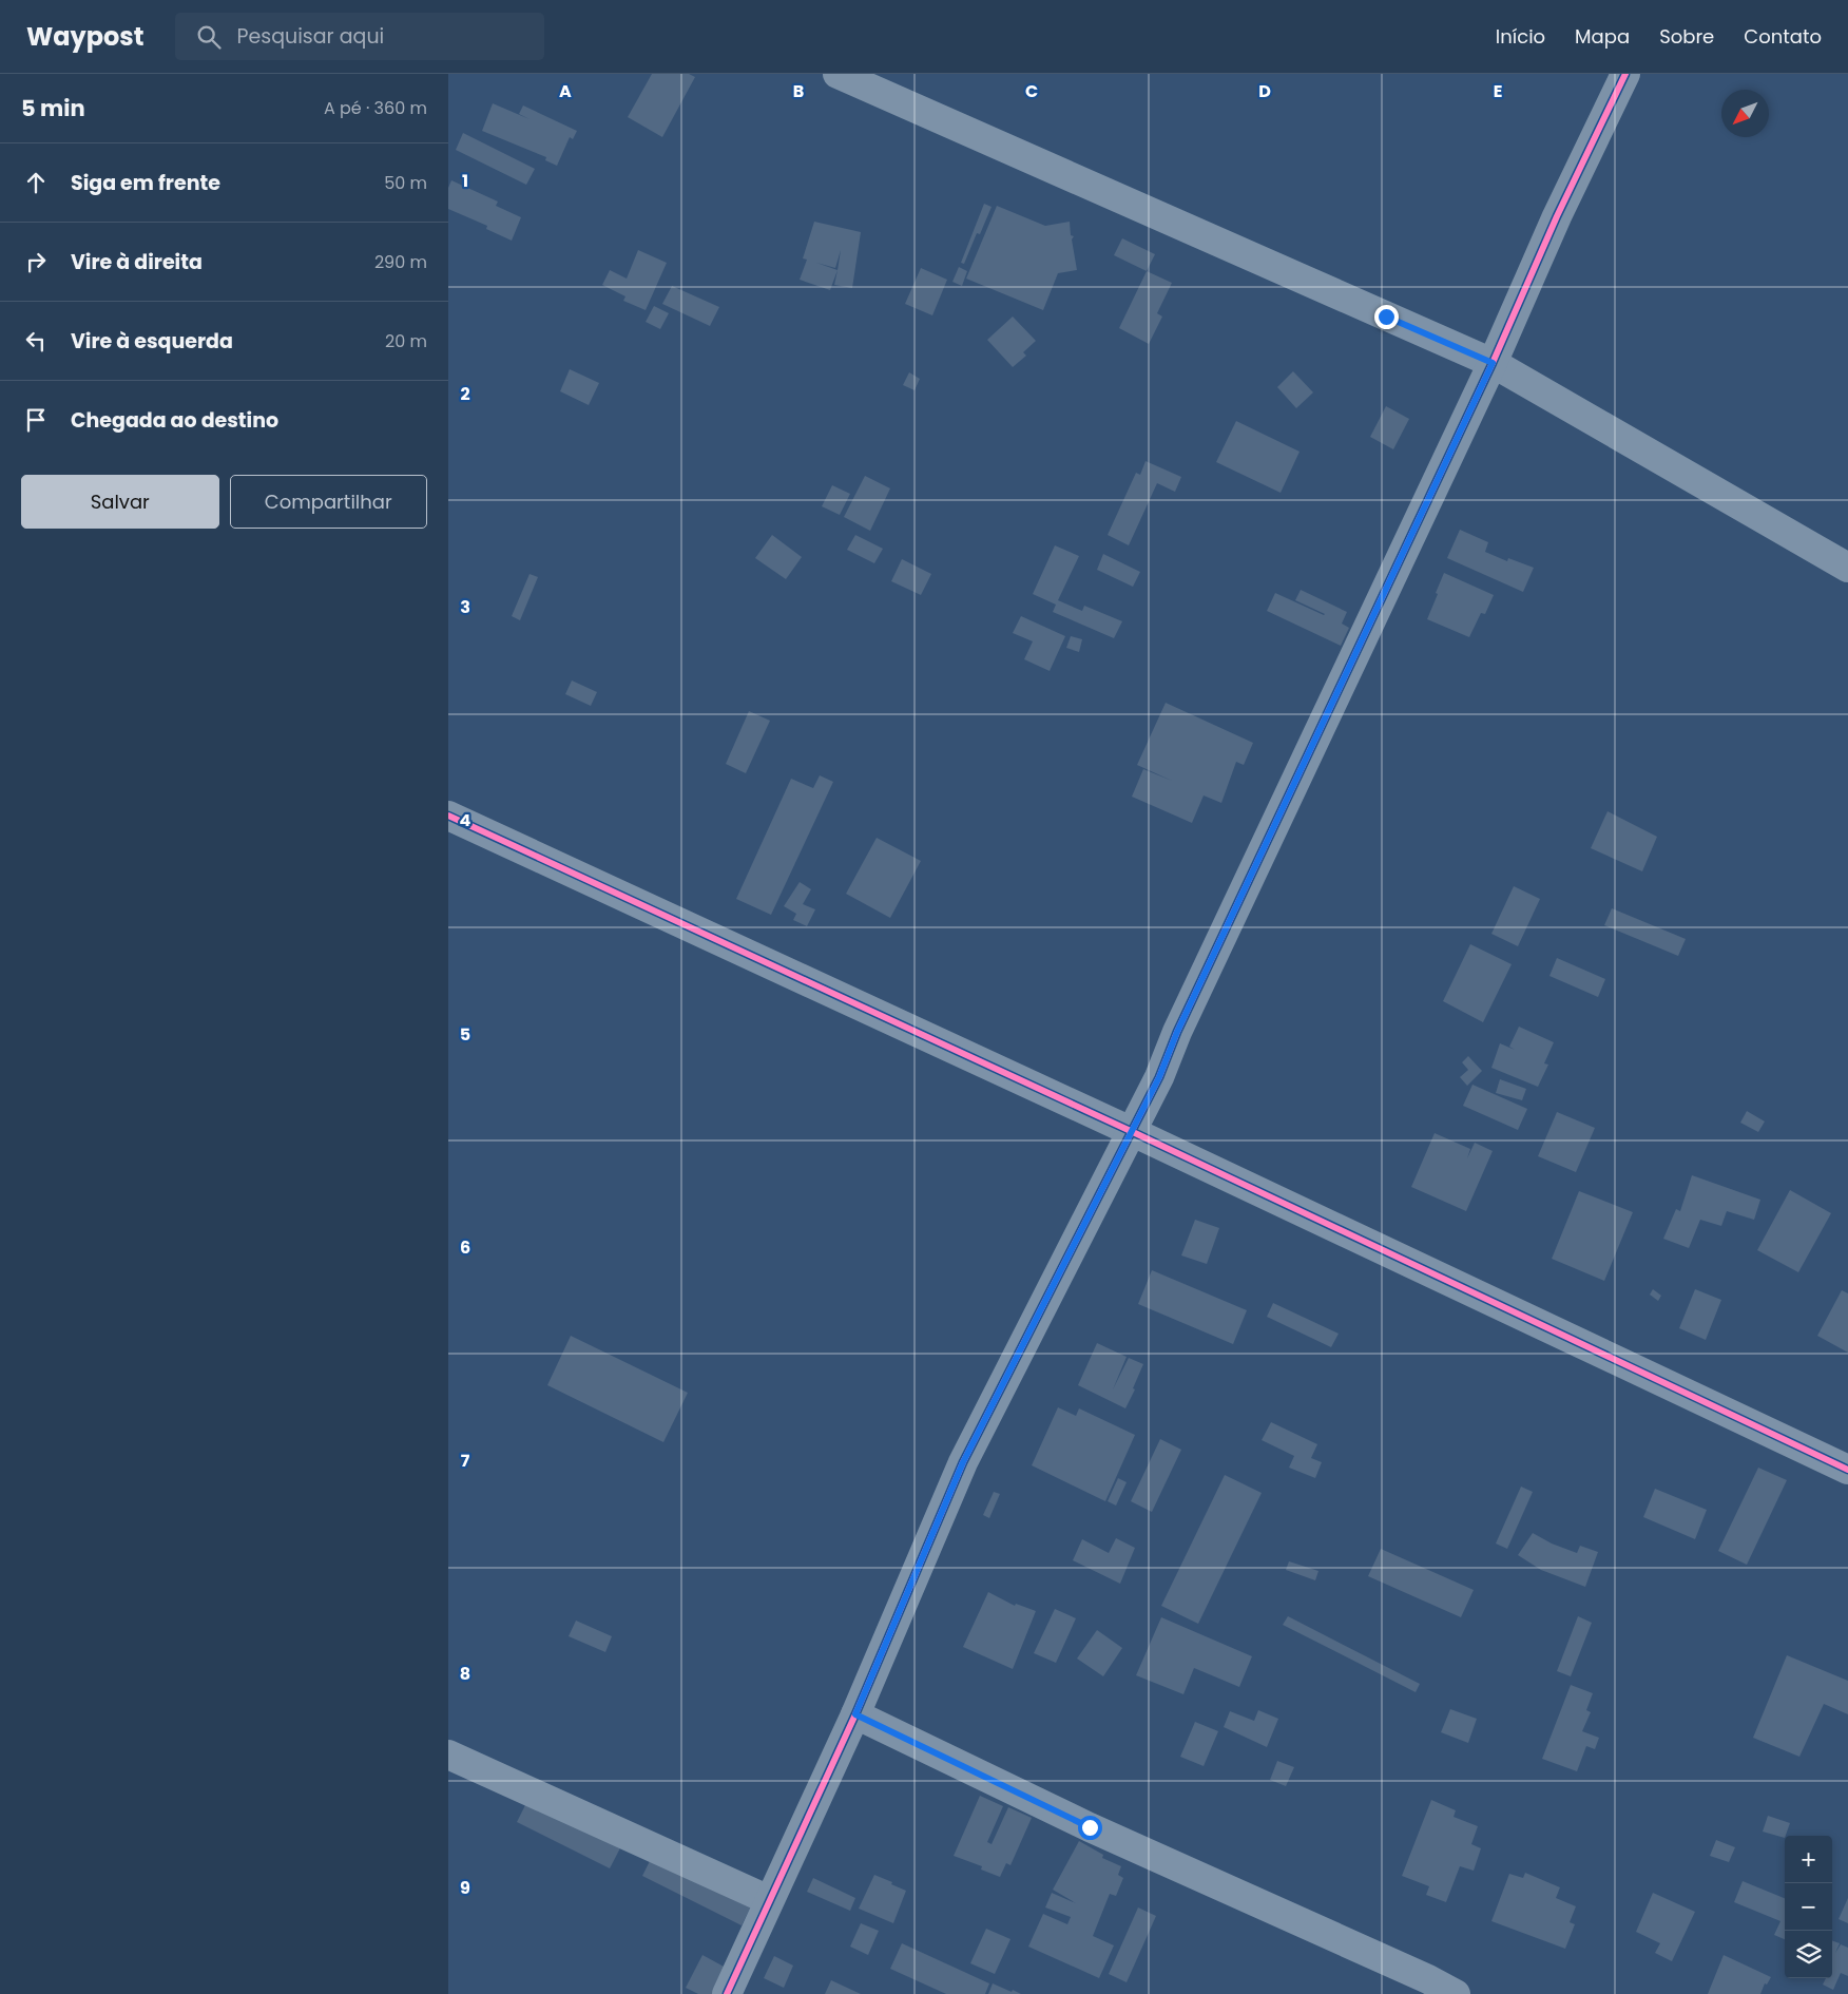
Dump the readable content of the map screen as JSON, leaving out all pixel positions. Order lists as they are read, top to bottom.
{
  "north": "bottom left",
  "page": {
    "header": "Waypost",
    "search": "Pesquisar aqui",
    "nav": [
      "Início",
      "Mapa",
      "Sobre",
      "Contato"
    ],
    "heading": ["5 min", "A pé · 360 m"],
    "list": [
      ["Siga em frente", "50 m"],
      ["Vire à direita", "290 m"],
      ["Vire à esquerda", "20 m"],
      "Chegada ao destino"
    ],
    "buttons": ["Salvar", "Compartilhar"],
    "map_buttons": ["+", "−"]
  },
  "grid": {
    "columns": [
      "A",
      "B",
      "C",
      "D",
      "E"
    ],
    "rows": [
      "1",
      "2",
      "3",
      "4",
      "5",
      "6",
      "7",
      "8",
      "9"
    ]
  }
}
